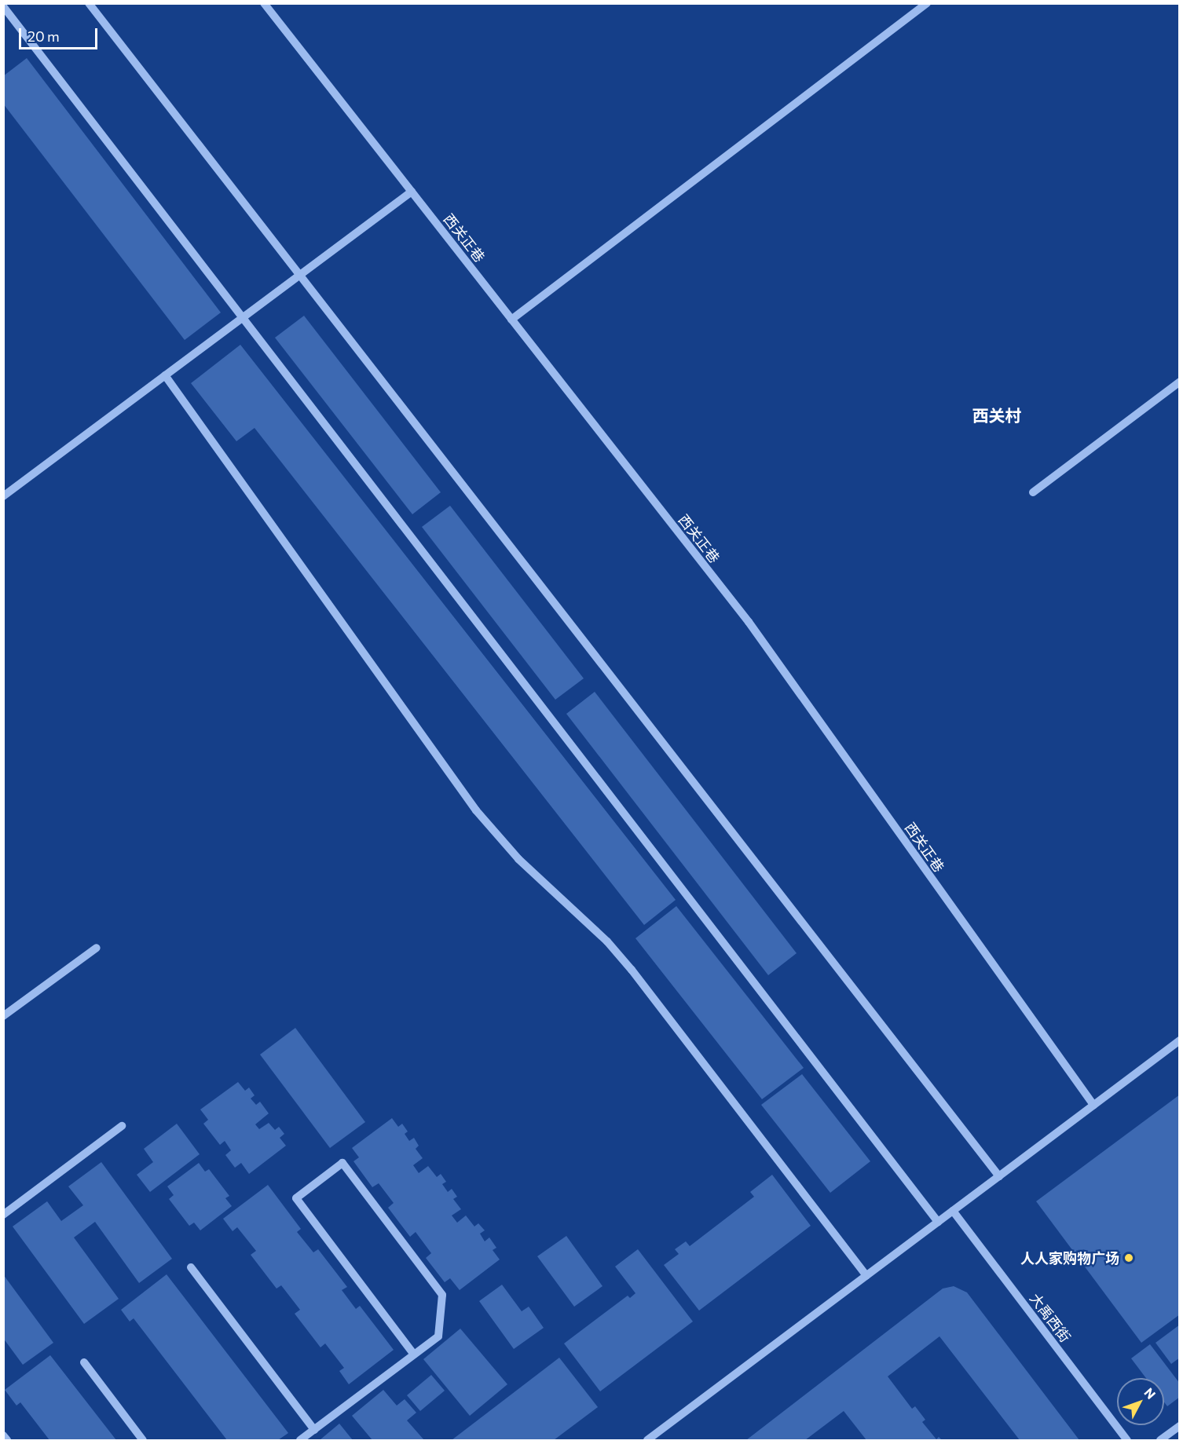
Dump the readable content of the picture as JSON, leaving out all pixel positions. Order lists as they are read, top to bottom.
{
  "streets": {
    "street": ["西关正巷", "大禹西街"]
  },
  "districts": ["西关村"],
  "places": ["人人家购物广场"],
  "scale_bar": "20 m",
  "north": "top right"
}
